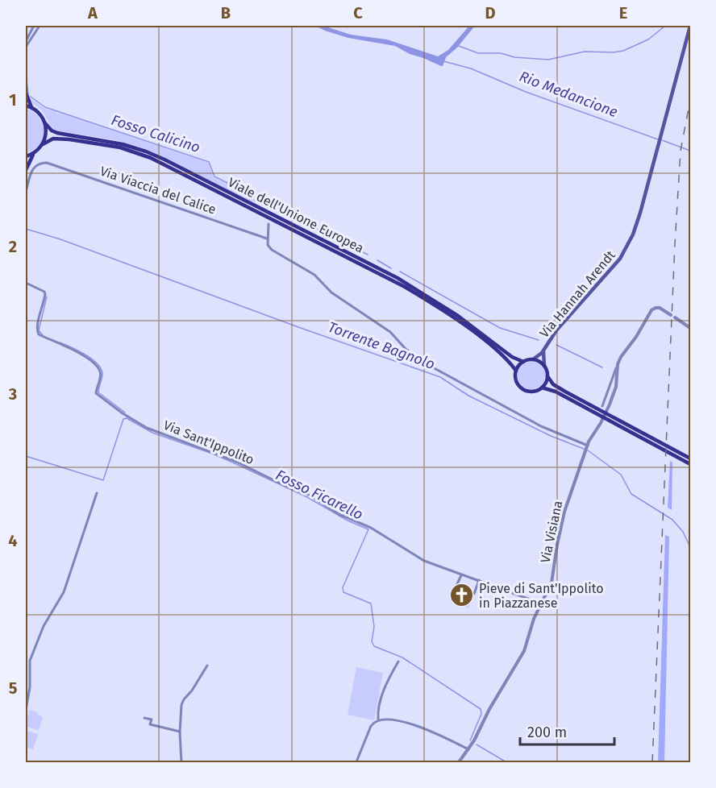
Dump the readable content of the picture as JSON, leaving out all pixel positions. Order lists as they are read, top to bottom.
{
  "streets": {
    "main road": ["Viale dell'Unione Europea", "Via Hannah Arendt"],
    "street": ["Via Viaccia del Calice", "Via Sant'Ippolito", "Via Visiana"]
  },
  "crossings": [
    ["Viale dell'Unione Europea", "Via Hannah Arendt"]
  ],
  "water": [
    "Rio Medancione",
    "Fosso Calicino",
    "Torrente Bagnolo",
    "Fosso Ficarello"
  ],
  "places": {
    "church": ["Pieve di Sant'Ippolito in Piazzanese"]
  },
  "scale_bar": "200 m",
  "grid": {
    "columns": [
      "A",
      "B",
      "C",
      "D",
      "E"
    ],
    "rows": [
      "1",
      "2",
      "3",
      "4",
      "5"
    ]
  }
}
